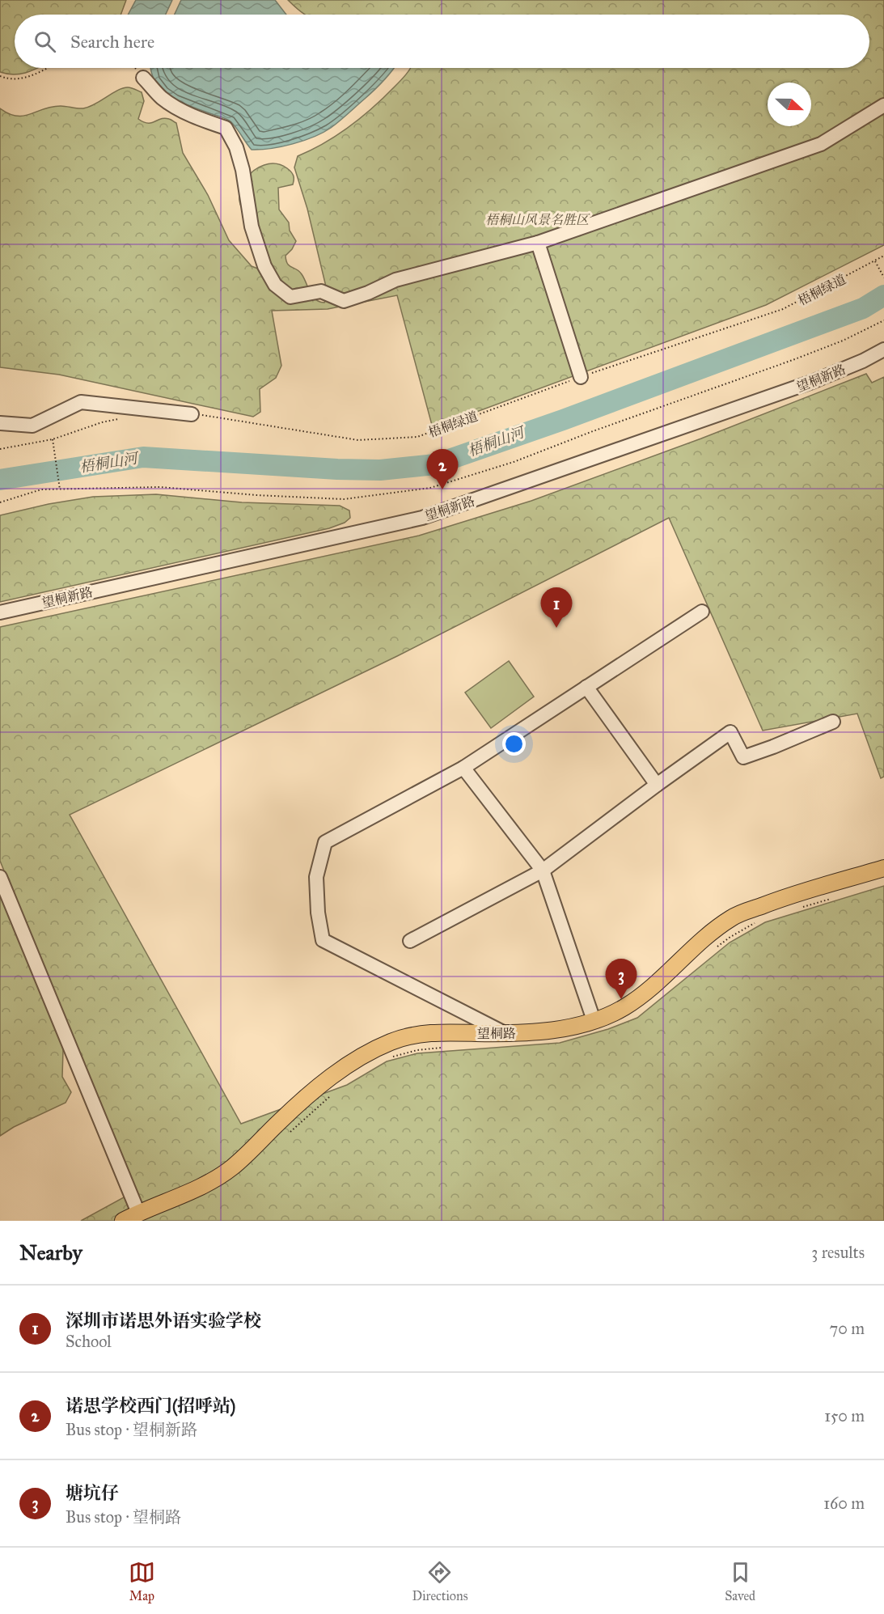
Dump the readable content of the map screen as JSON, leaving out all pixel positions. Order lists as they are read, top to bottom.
{
  "streets": {
    "main road": ["望桐路"],
    "street": ["望桐新路"],
    "path": ["梧桐绿道"]
  },
  "water": ["梧桐山河"],
  "parks": ["梧桐山风景名胜区"],
  "north": "right",
  "page": {
    "search": "Search here",
    "pins": ["2", "1", "3"],
    "heading": ["Nearby", "3 results"],
    "list": [
      {
        "mark": "1",
        "name": "深圳市诺思外语实验学校",
        "note": "School",
        "value": "70 m"
      },
      {
        "mark": "2",
        "name": "诺思学校西门(招呼站)",
        "note": "Bus stop · 望桐新路",
        "value": "150 m"
      },
      {
        "mark": "3",
        "name": "塘坑仔",
        "note": "Bus stop · 望桐路",
        "value": "160 m"
      }
    ],
    "nav": ["Map", "Directions", "Saved"]
  }
}
